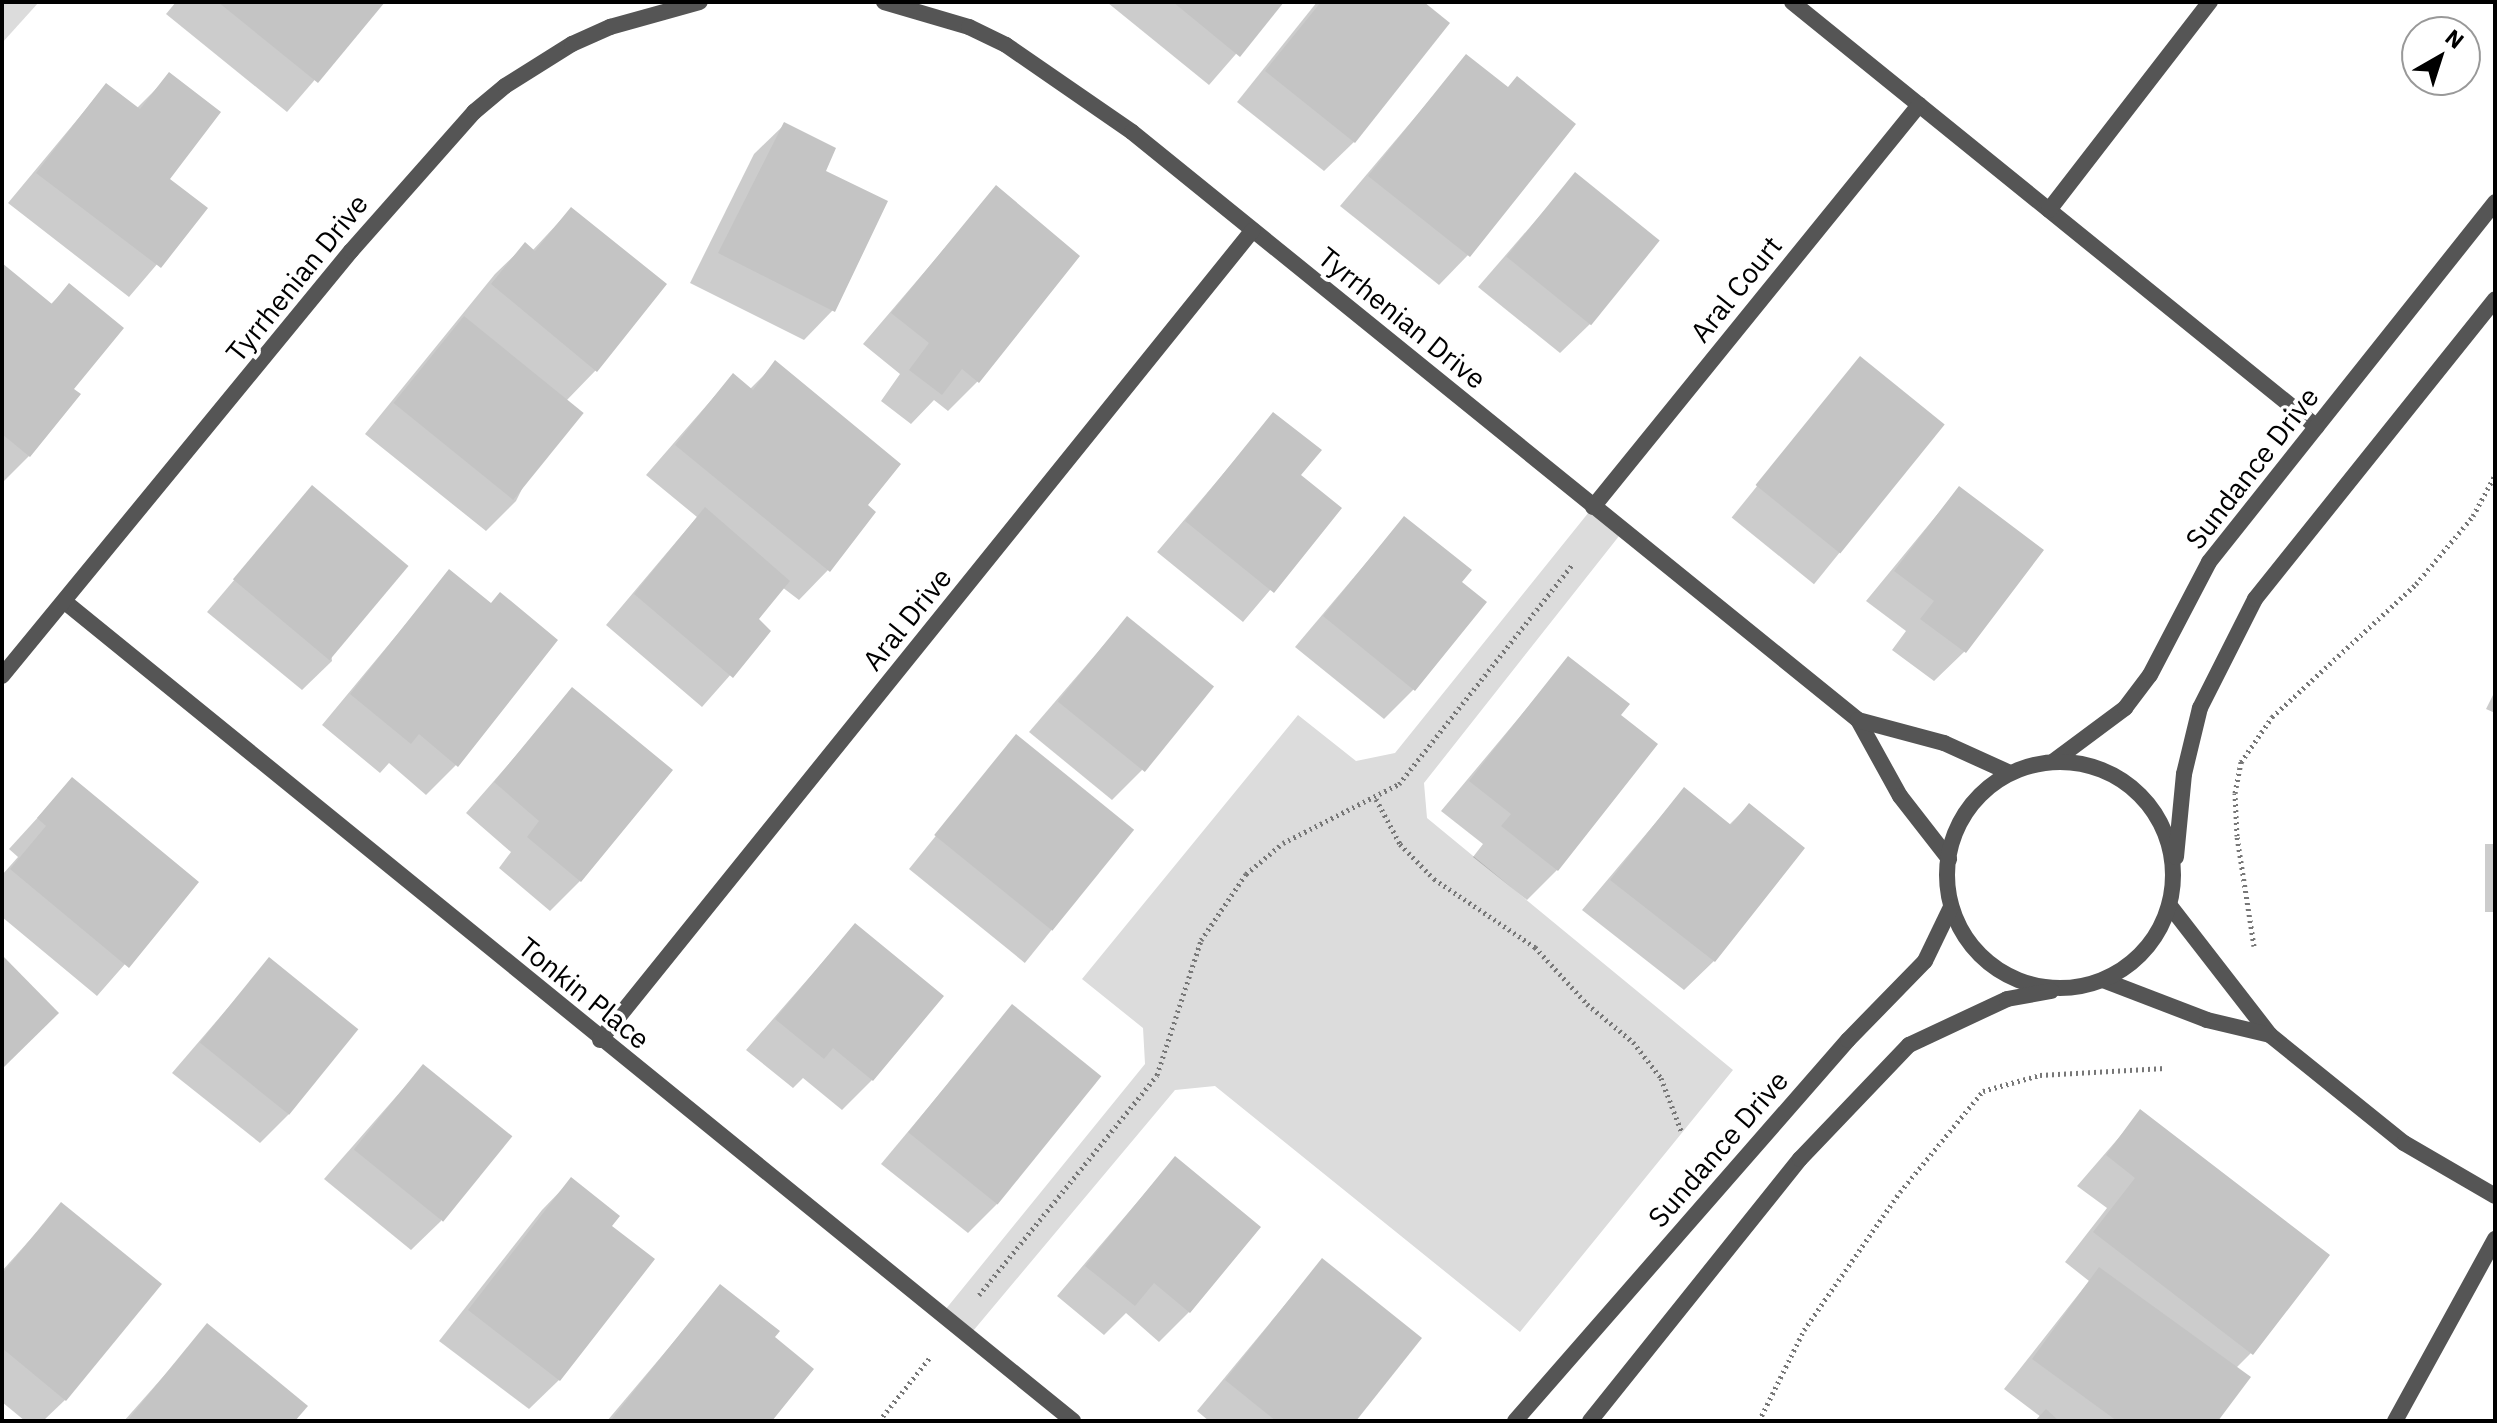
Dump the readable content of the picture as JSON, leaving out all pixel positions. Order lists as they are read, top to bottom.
{
  "streets": {
    "street": [
      "Tyrrhenian Drive",
      "Aral Court",
      "Sundance Drive",
      "Aral Drive",
      "Tonkin Place"
    ]
  },
  "crossings": [
    ["Tyrrhenian Drive", "Aral Court"],
    ["Tyrrhenian Drive", "Sundance Drive"],
    ["Tyrrhenian Drive", "Aral Drive"],
    ["Tyrrhenian Drive", "Tonkin Place"],
    ["Aral Drive", "Tonkin Place"]
  ],
  "north": "top right"
}
